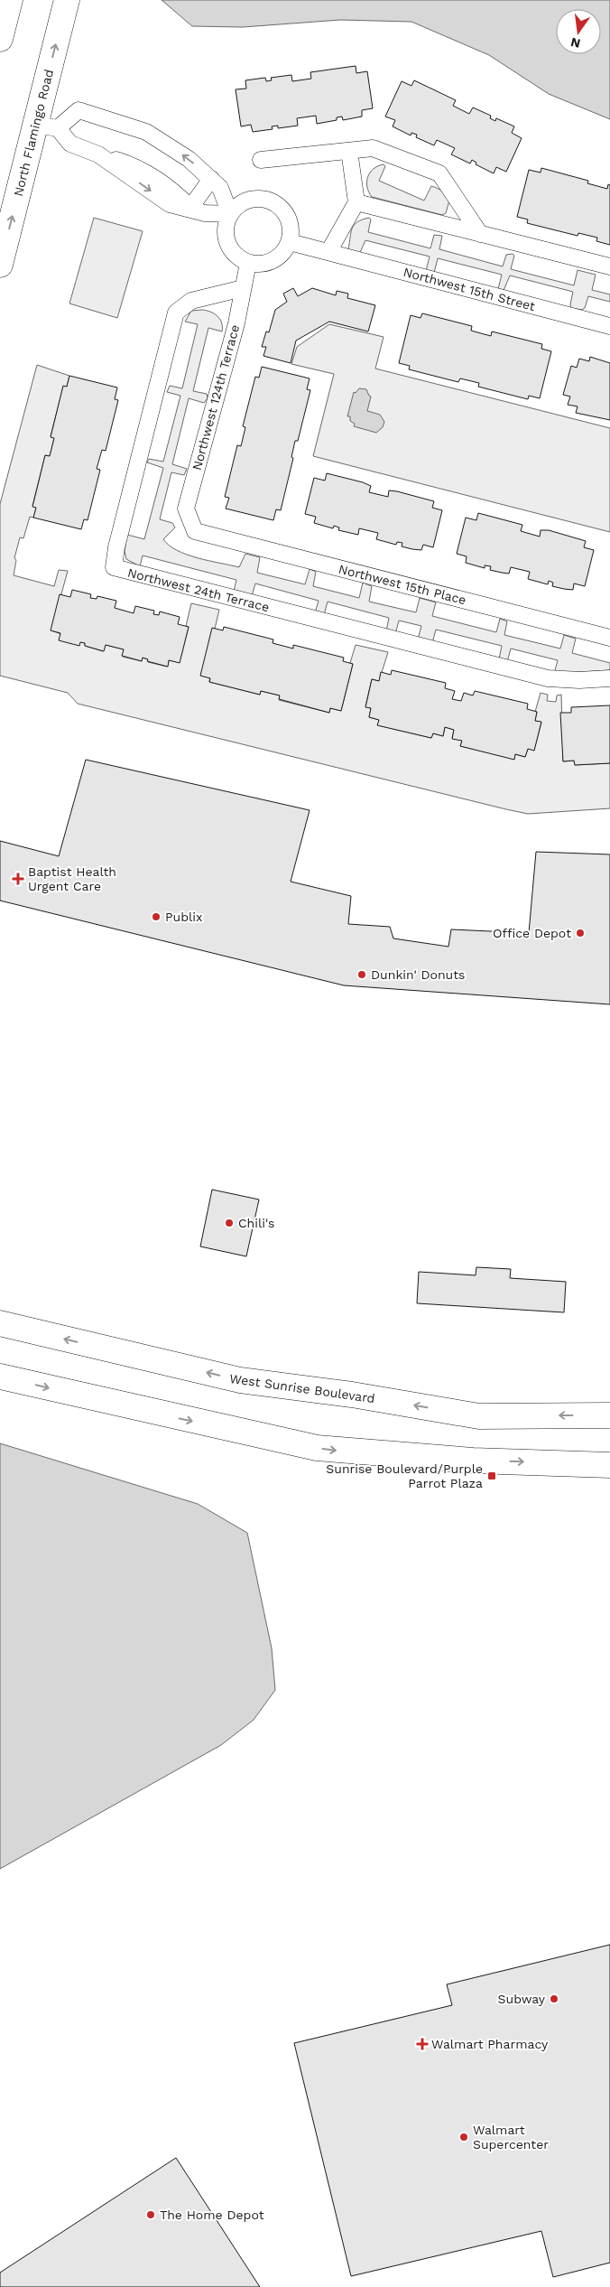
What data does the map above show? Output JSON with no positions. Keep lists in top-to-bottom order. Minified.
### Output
{"streets":{"highway":["North Flamingo Road","West Sunrise Boulevard"],"street":["Northwest 15th Street","Northwest 124th Terrace","Northwest 15th Place","Northwest 24th Terrace"]},"crossings":[["Northwest 15th Street","Northwest 124th Terrace"],["Northwest 124th Terrace","Northwest 15th Place"],["Northwest 124th Terrace","Northwest 24th Terrace"]],"one_way":["North Flamingo Road"],"places":{"health":["Baptist Health Urgent Care","Walmart Pharmacy"],"other":["Publix","Office Depot","Dunkin' Donuts","Chili's","Subway","Walmart Supercenter","The Home Depot"],"transit":["Sunrise Boulevard/Purple Parrot Plaza"]},"north":"bottom"}
